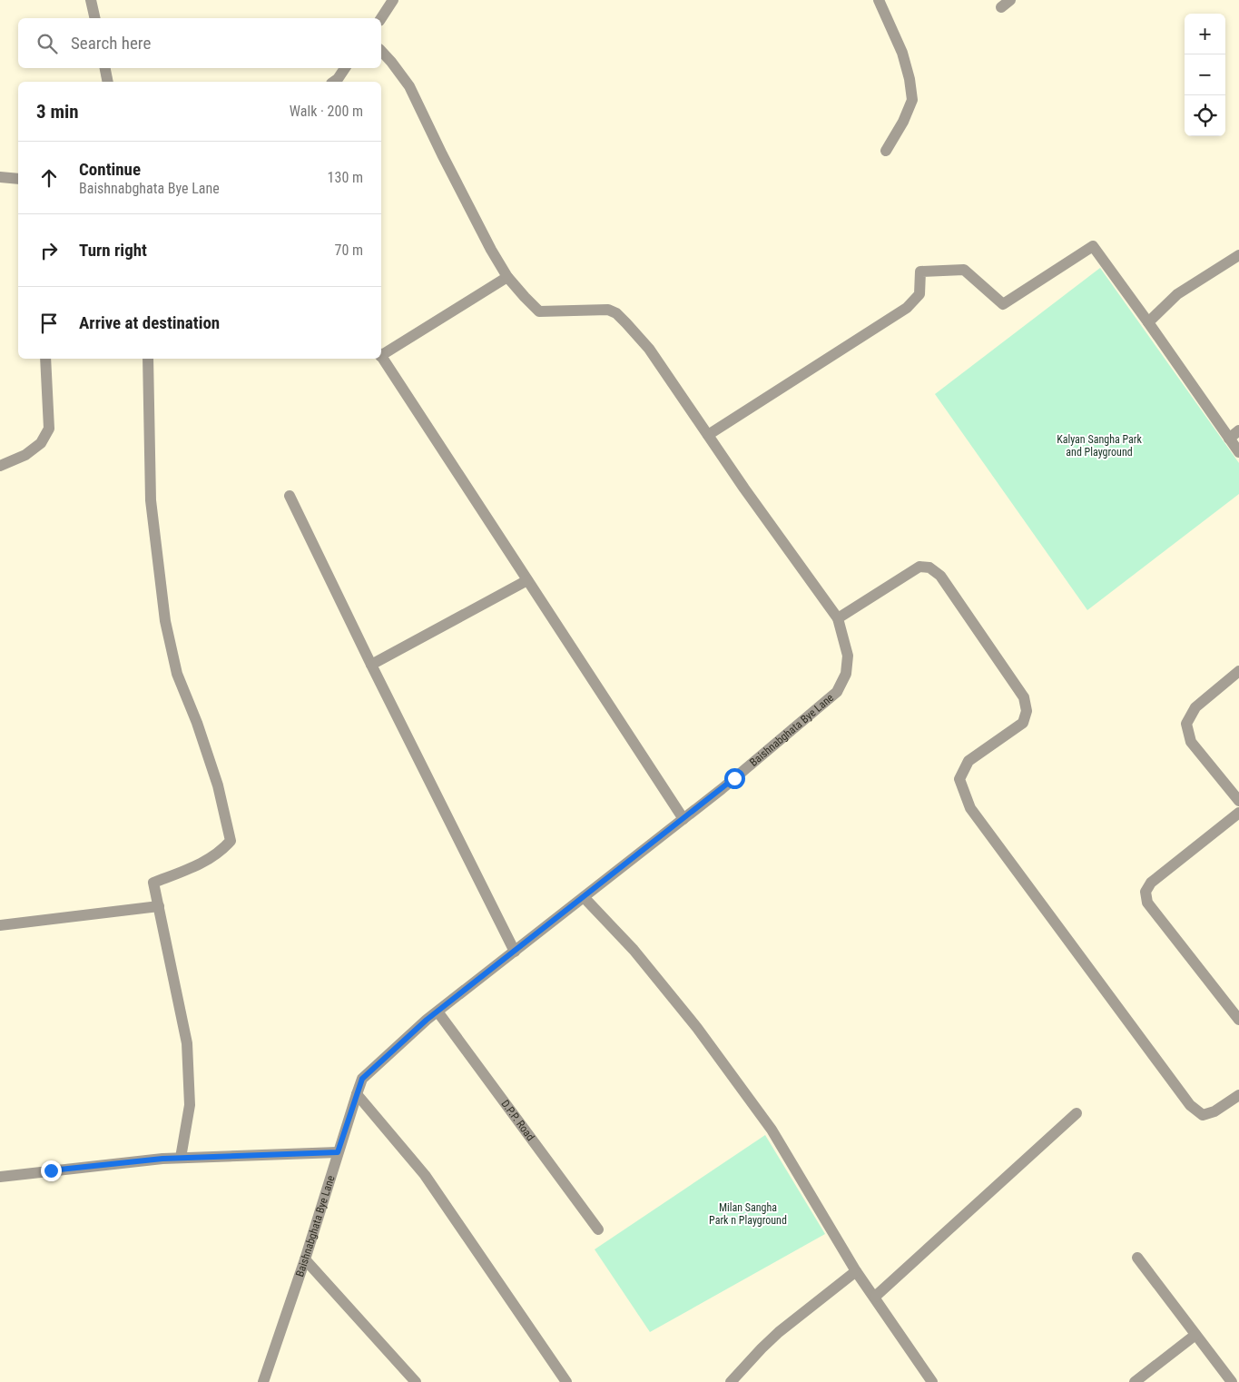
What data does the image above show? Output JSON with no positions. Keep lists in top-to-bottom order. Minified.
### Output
{"streets":{"street":["Baishnabghata Bye Lane","D.P.P. Road"]},"crossings":[["Baishnabghata Bye Lane","D.P.P. Road"]],"parks":["Kalyan Sangha Park and Playground","Milan Sangha Park n Playground"],"page":{"map_buttons":["+","−"],"search":"Search here","heading":["3 min","Walk · 200 m"],"list":[["Continue","Baishnabghata Bye Lane","130 m"],["Turn right","70 m"],"Arrive at destination"]}}
